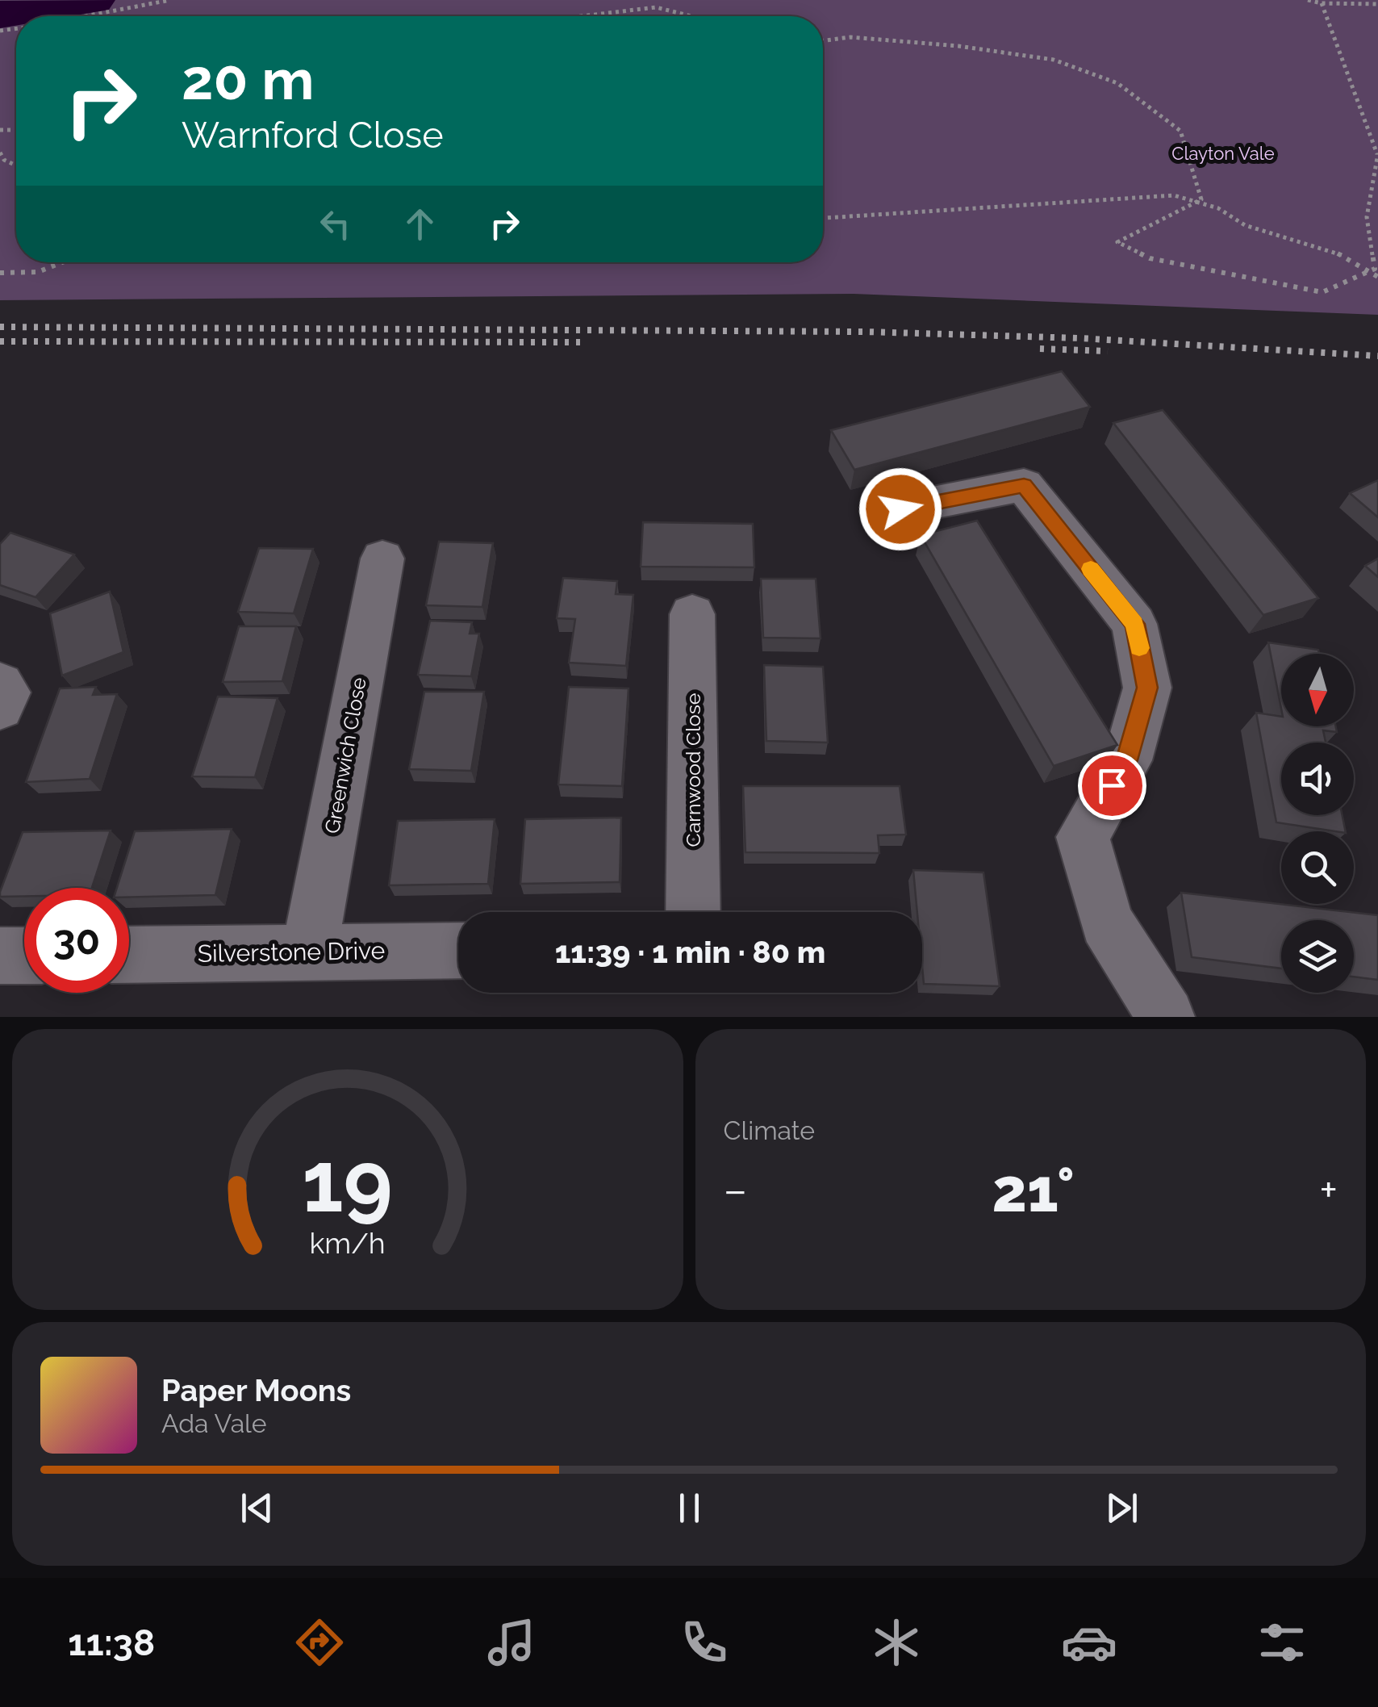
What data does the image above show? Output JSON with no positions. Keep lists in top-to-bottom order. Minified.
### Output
{"streets":{"street":["Greenwich Close","Carnwood Close","Silverstone Drive"]},"crossings":[["Greenwich Close","Silverstone Drive"]],"parks":["Clayton Vale"],"north":"bottom","page":{"turn":["20 m","Warnford Close"],"limit":"30","trip":"11:39 · 1 min · 80 m","tile":"Climate","heat":["−","21°","+"],"song":["Paper Moons","Ada Vale"],"tabs":"11:38","gauge":["19","km/h"]}}
